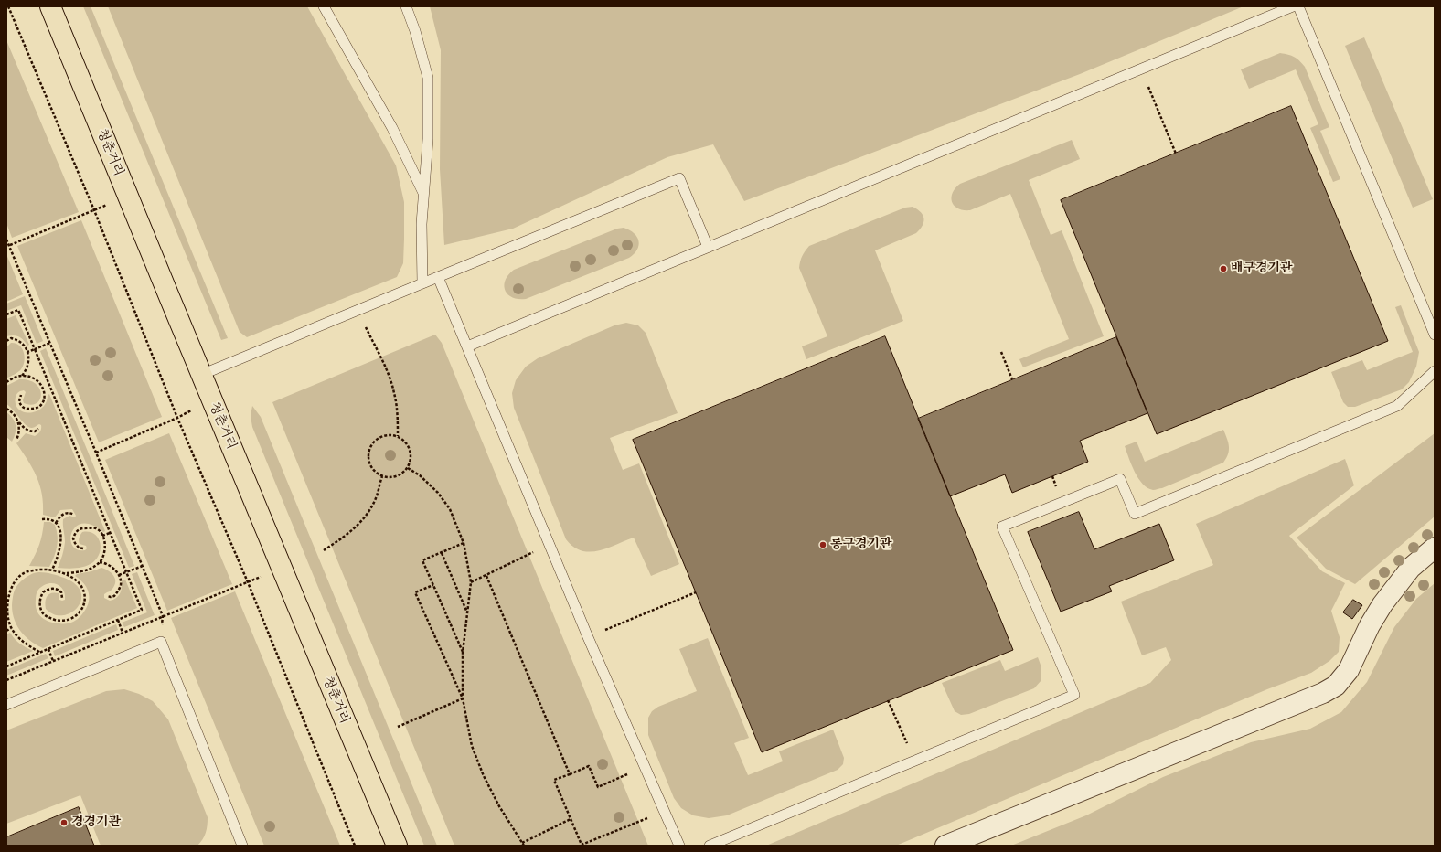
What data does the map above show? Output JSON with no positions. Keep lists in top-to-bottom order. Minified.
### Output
{"streets":{"main road":["청춘거리"]},"places":["배구경기관","롱구경기관","경경기관"]}
